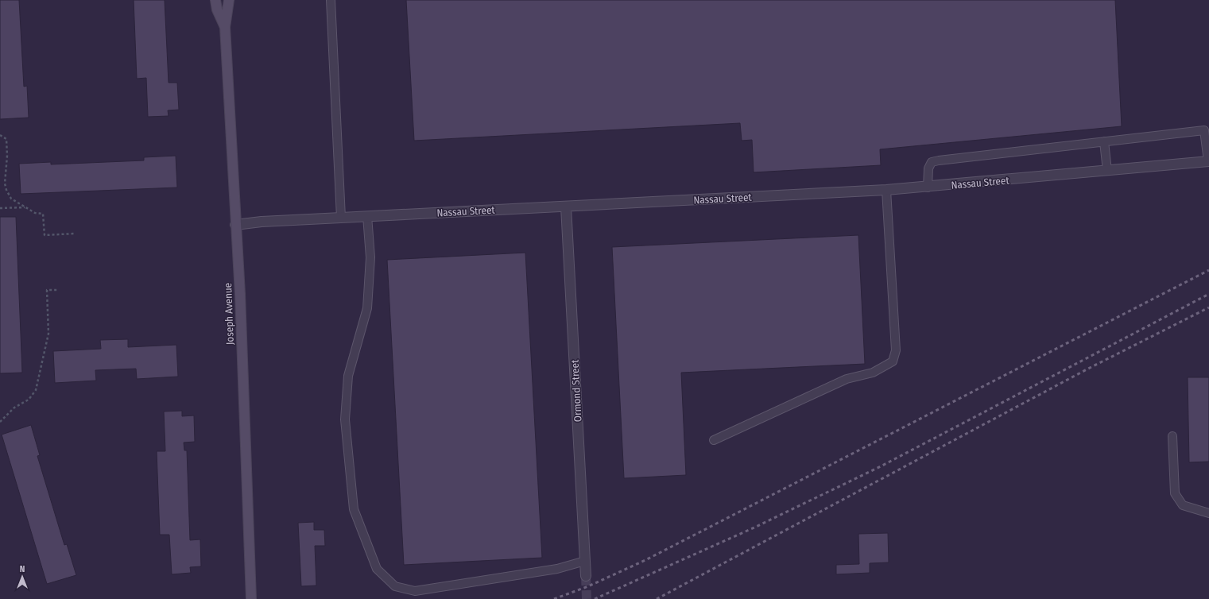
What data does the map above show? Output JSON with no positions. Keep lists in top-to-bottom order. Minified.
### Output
{"streets":{"main road":["Joseph Avenue"],"street":["Nassau Street","Ormond Street"]},"crossings":[["Nassau Street","Joseph Avenue"],["Nassau Street","Ormond Street"]],"north":"top"}
